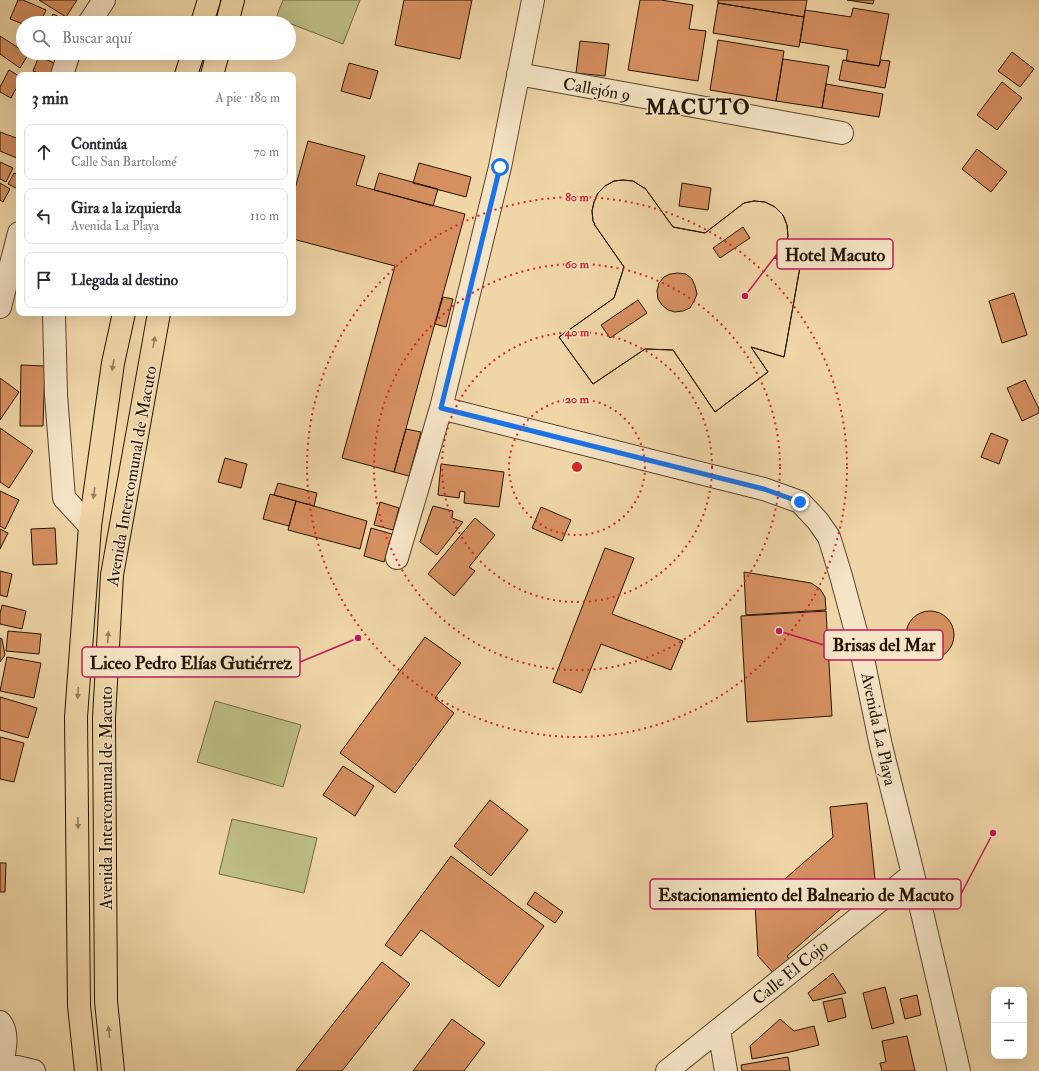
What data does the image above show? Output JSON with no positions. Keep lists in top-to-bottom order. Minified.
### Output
{"streets":{"main road":["Avenida Intercomunal de Macuto"],"street":["Callejón 9","Avenida La Playa","Calle El Cojo"]},"crossings":[["Avenida La Playa","Calle El Cojo"]],"districts":["MACUTO"],"places":["Hotel Macuto","Brisas del Mar","Liceo Pedro Elías Gutiérrez","Estacionamiento del Balneario de Macuto"],"page":{"search":"Buscar aquí","heading":["3 min","A pie · 180 m"],"list":[["Continúa","Calle San Bartolomé","70 m"],["Gira a la izquierda","Avenida La Playa","110 m"],"Llegada al destino"],"map_buttons":["+","−"]},"rings":["80 m","60 m","40 m","20 m"]}
